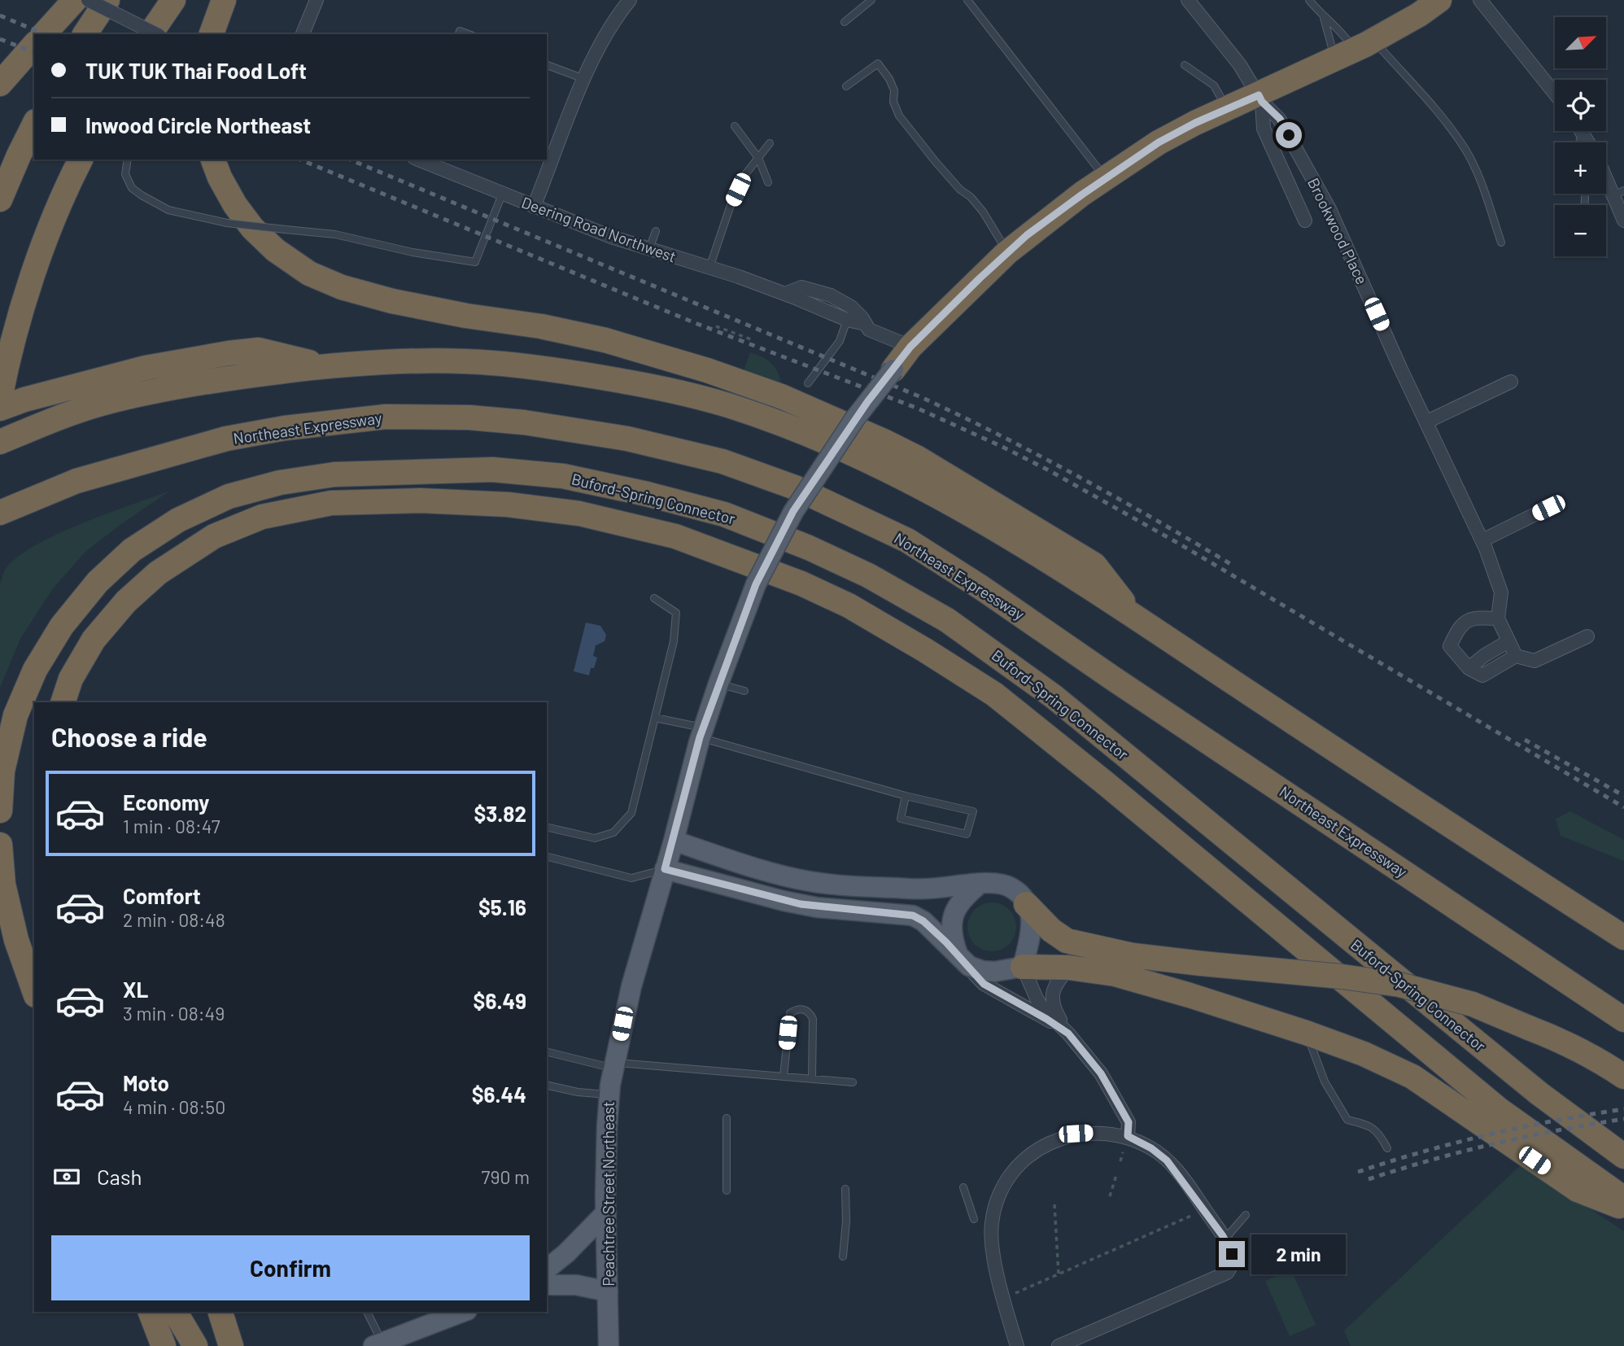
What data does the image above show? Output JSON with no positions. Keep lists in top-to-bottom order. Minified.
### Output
{"streets":{"highway":["Northeast Expressway","Buford-Spring Connector","Peachtree Street Northeast"],"street":["Deering Road Northwest","Brookwood Place"]},"crossings":[["Deering Road Northwest","Peachtree Street Northeast"],["Brookwood Place","Peachtree Street Northeast"]],"north":"top right","page":{"map_buttons":["+","−"],"banner":["TUK TUK Thai Food Loft","Inwood Circle Northeast"],"heading":"Choose a ride","list":[{"name":"Economy","note":"1 min · 08:47","value":"$3.82"},{"name":"Comfort","note":"2 min · 08:48","value":"$5.16"},{"name":"XL","note":"3 min · 08:49","value":"$6.49"},{"name":"Moto","note":"4 min · 08:50","value":"$6.44"}],"pay":["Cash","790 m"],"buttons":"Confirm","bubble":"2 min"}}
